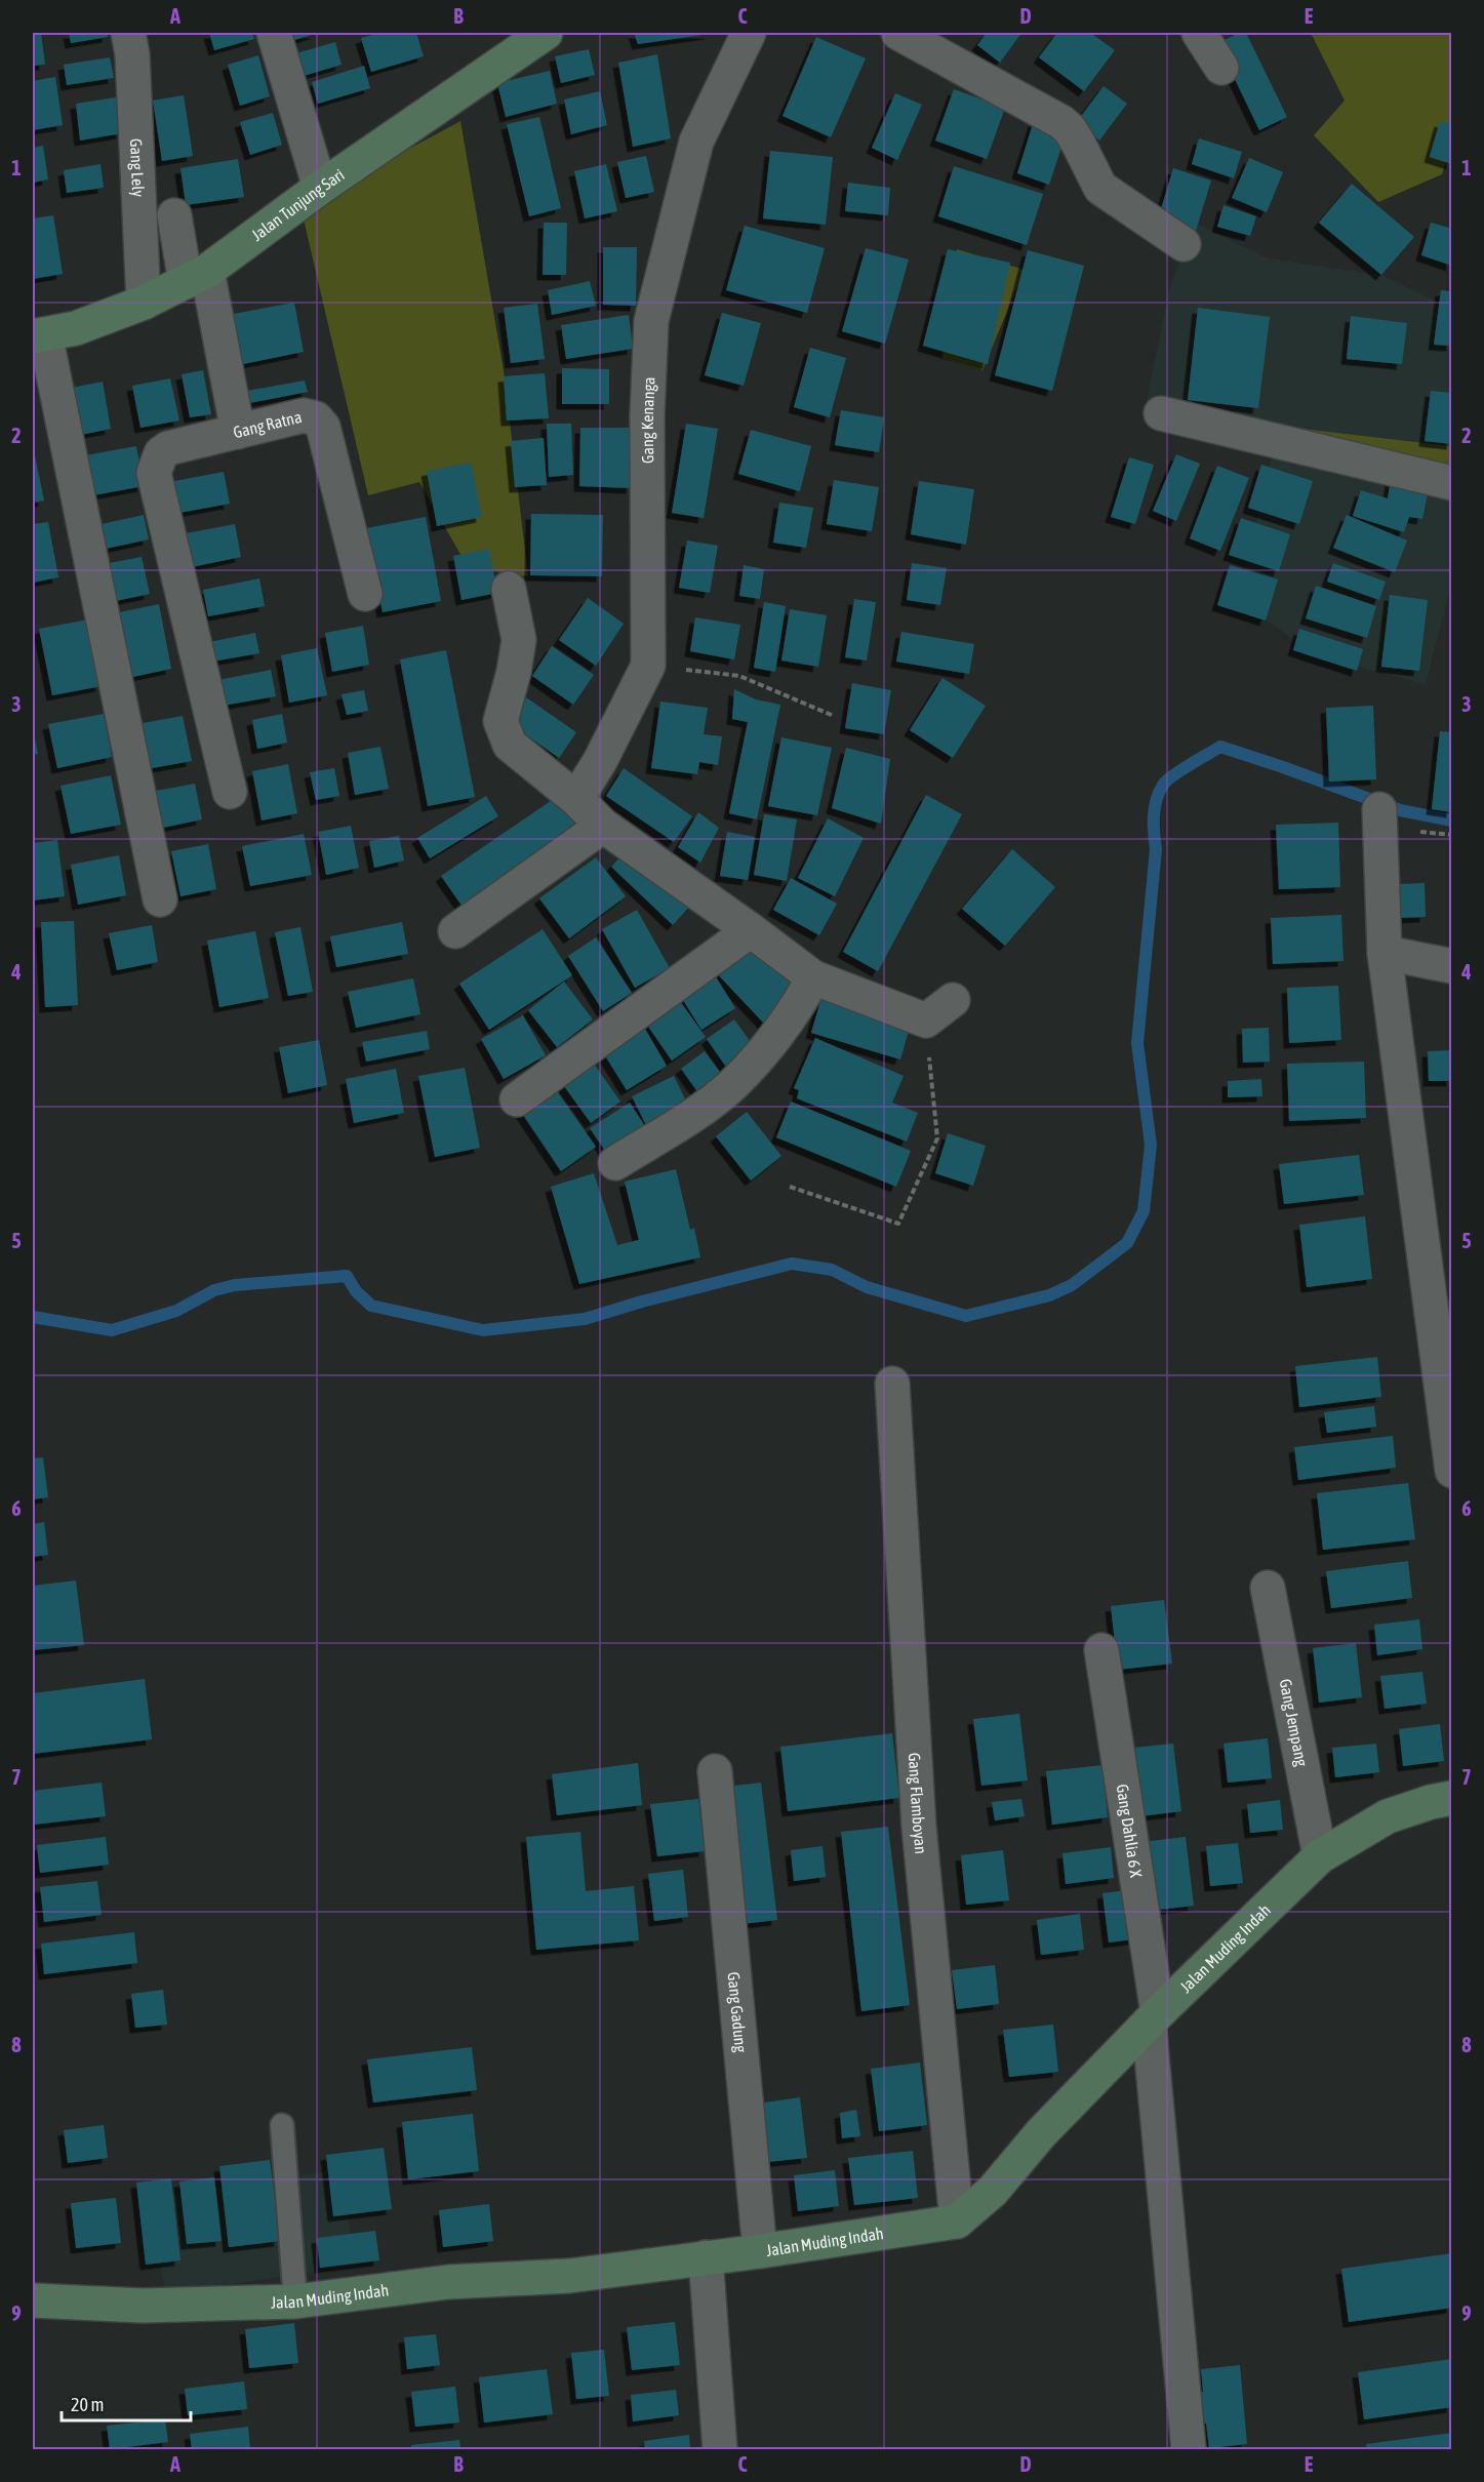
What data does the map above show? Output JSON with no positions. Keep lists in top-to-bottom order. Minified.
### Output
{"streets":{"street":["Gang Lely","Jalan Tunjung Sari","Gang Ratna","Gang Kenanga","Gang Jempang","Gang Flamboyan","Gang Dahlia 6 X","Jalan Muding Indah","Gang Gadung"]},"crossings":[["Gang Lely","Jalan Tunjung Sari"],["Jalan Tunjung Sari","Gang Ratna"],["Gang Jempang","Jalan Muding Indah"],["Gang Flamboyan","Jalan Muding Indah"],["Gang Dahlia 6 X","Jalan Muding Indah"],["Jalan Muding Indah","Gang Gadung"]],"scale_bar":"20 m","grid":{"columns":["A","B","C","D","E"],"rows":["1","2","3","4","5","6","7","8","9"]}}
